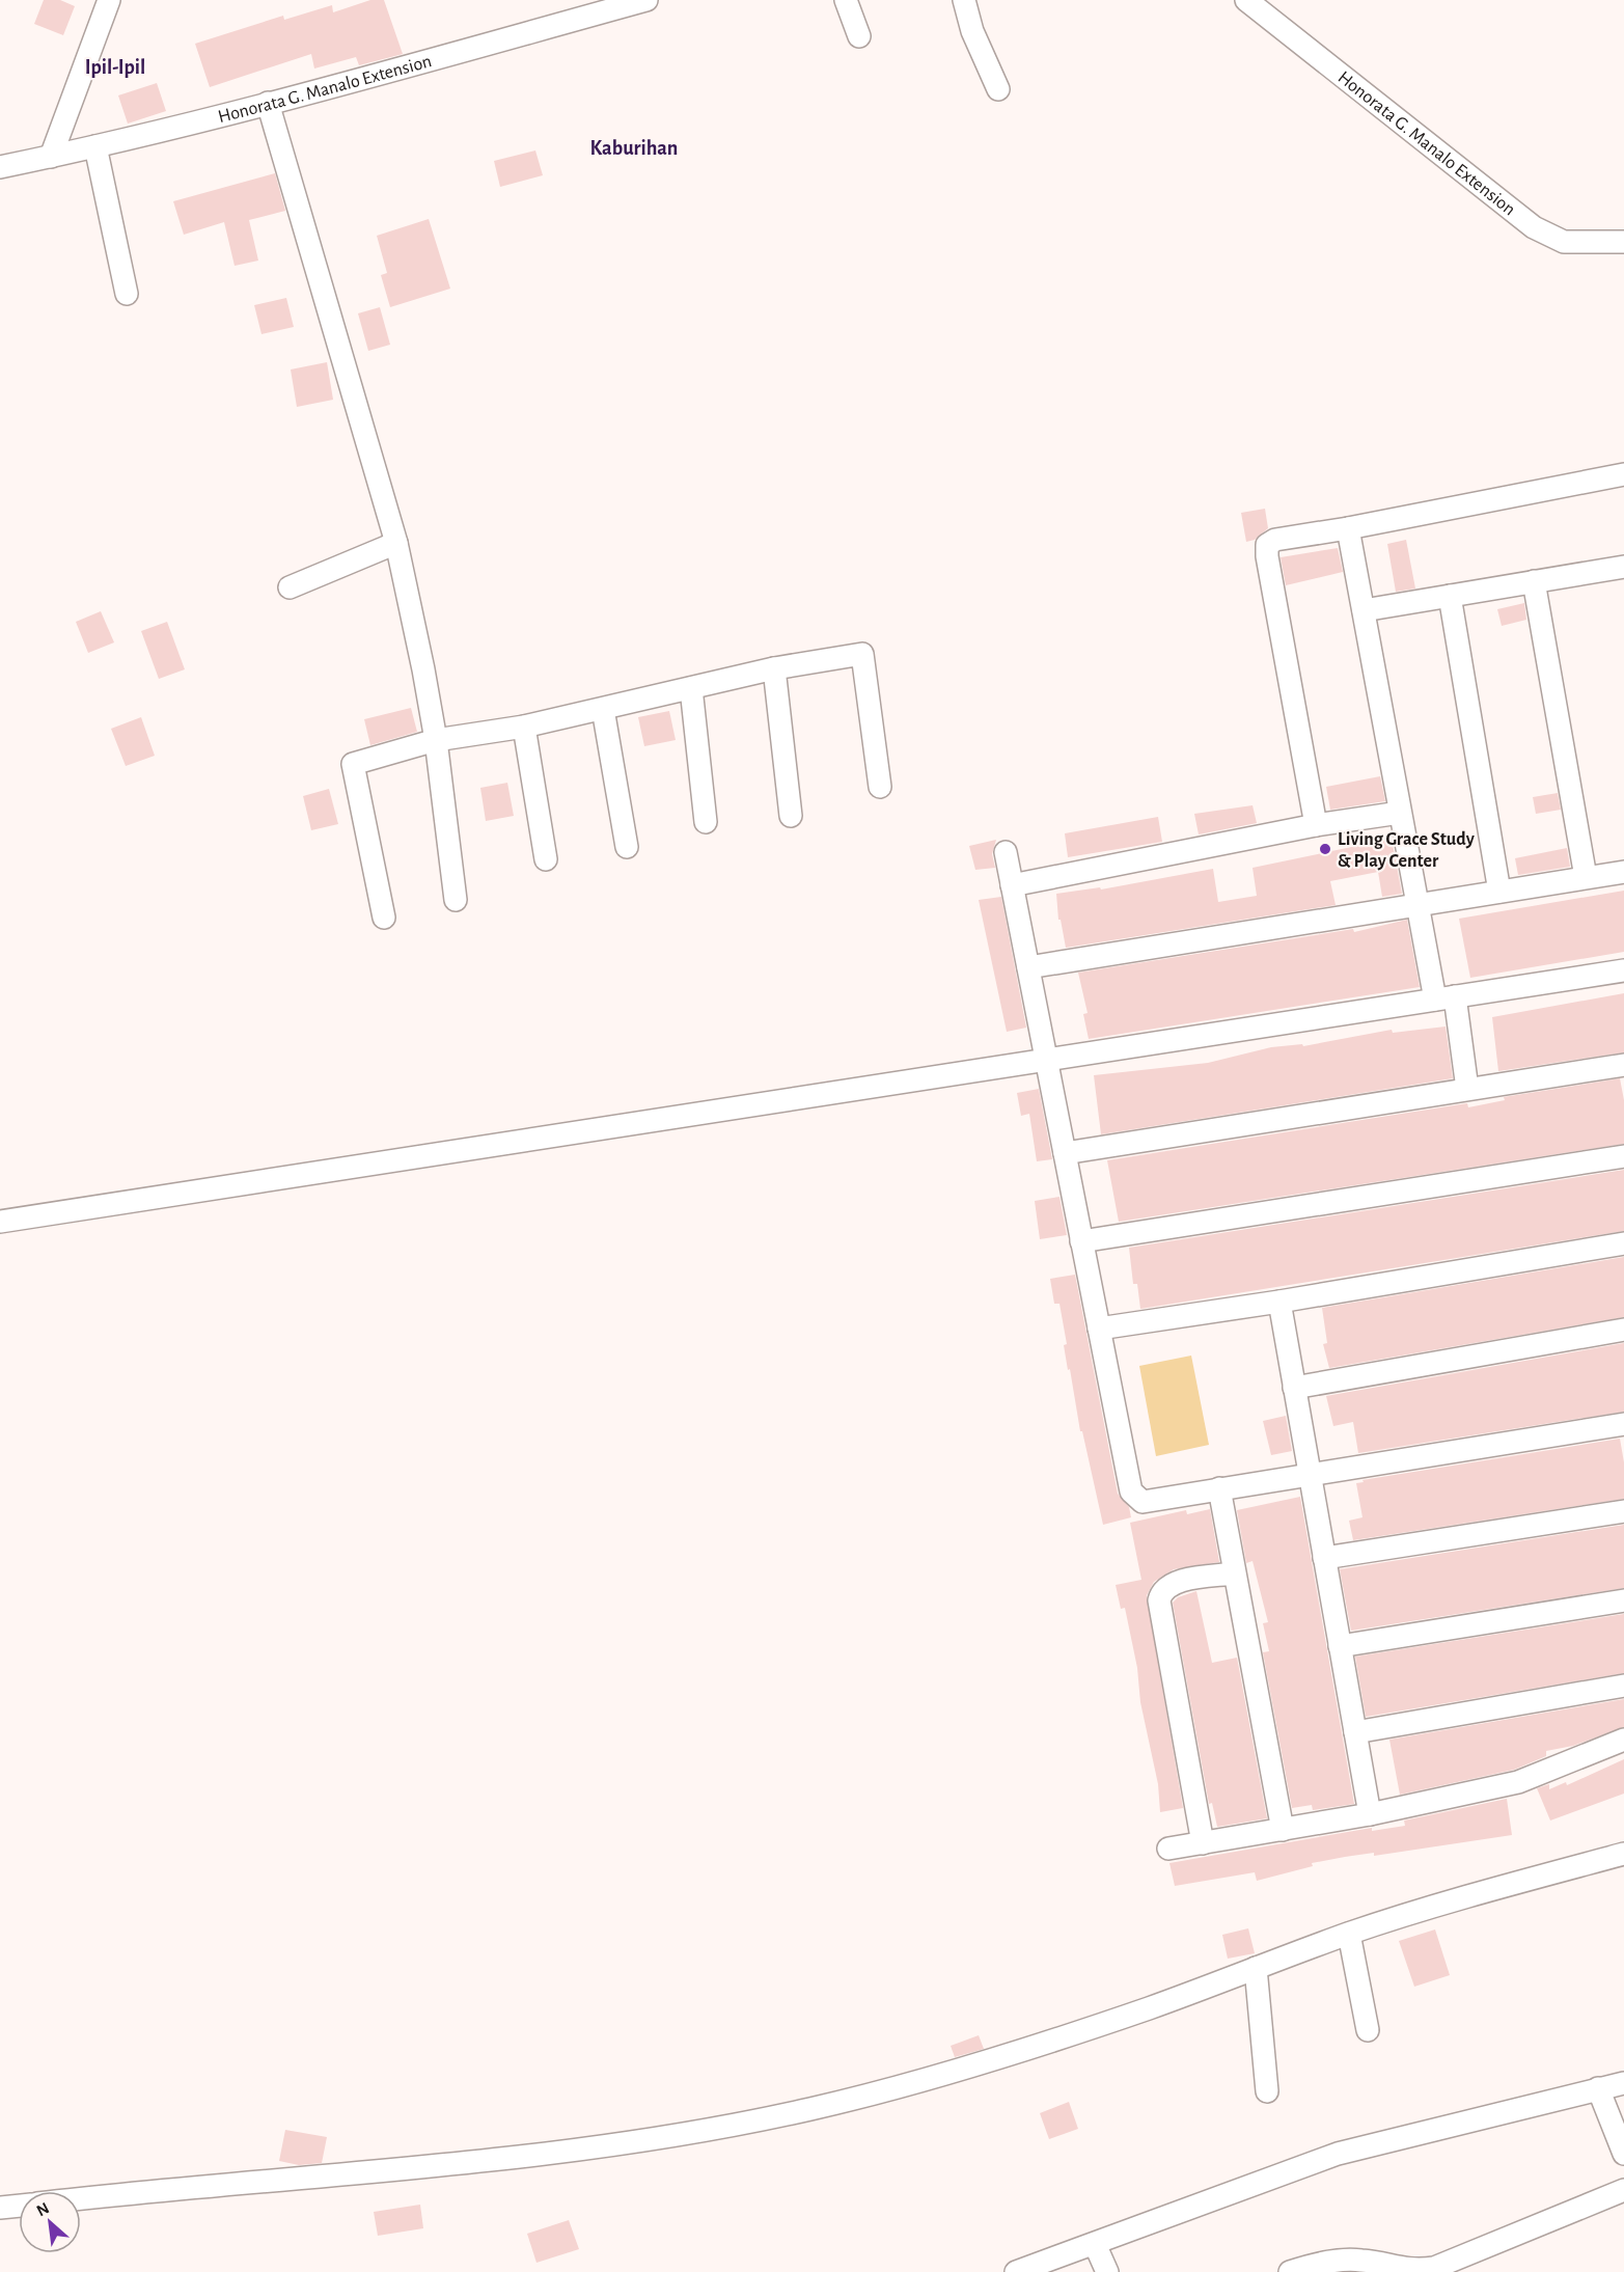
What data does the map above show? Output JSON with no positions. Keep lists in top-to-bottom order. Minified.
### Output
{"streets":{"street":["Honorata G. Manalo Extension"]},"districts":["Ipil-Ipil","Kaburihan"],"places":["Living Grace Study & Play Center"],"north":"top left"}
